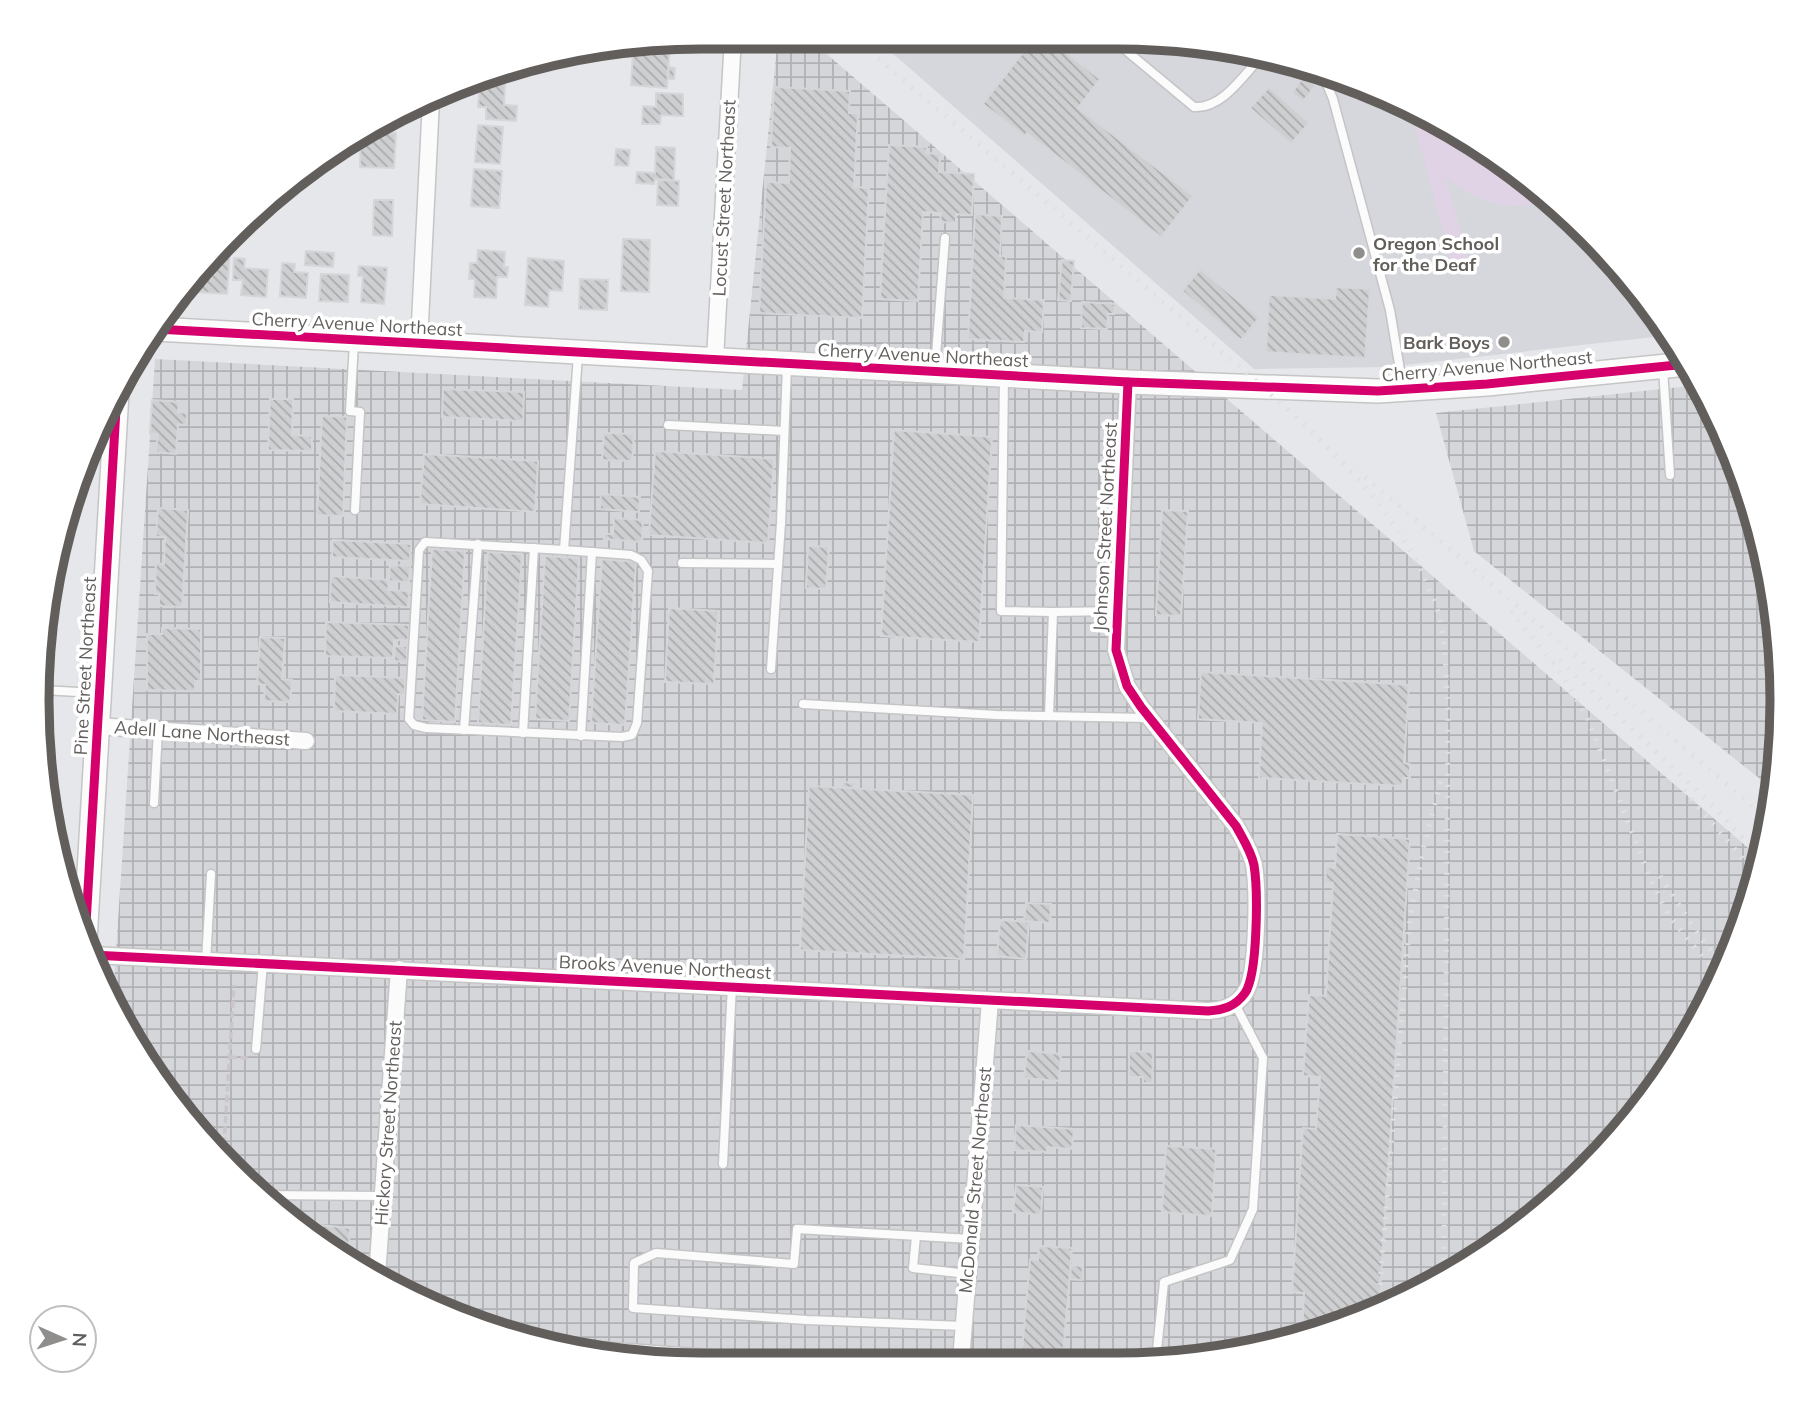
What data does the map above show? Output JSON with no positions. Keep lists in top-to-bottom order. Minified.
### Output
{"streets":{"main road":["Cherry Avenue Northeast","Pine Street Northeast"],"street":["Locust Street Northeast","Johnson Street Northeast","Adell Lane Northeast","Brooks Avenue Northeast","Hickory Street Northeast","McDonald Street Northeast"]},"crossings":[["Locust Street Northeast","Cherry Avenue Northeast"],["Cherry Avenue Northeast","Johnson Street Northeast"],["Johnson Street Northeast","Brooks Avenue Northeast"],["Pine Street Northeast","Adell Lane Northeast"],["Brooks Avenue Northeast","Hickory Street Northeast"],["Brooks Avenue Northeast","McDonald Street Northeast"]],"places":["Oregon School for the Deaf","Bark Boys"],"north":"right"}
